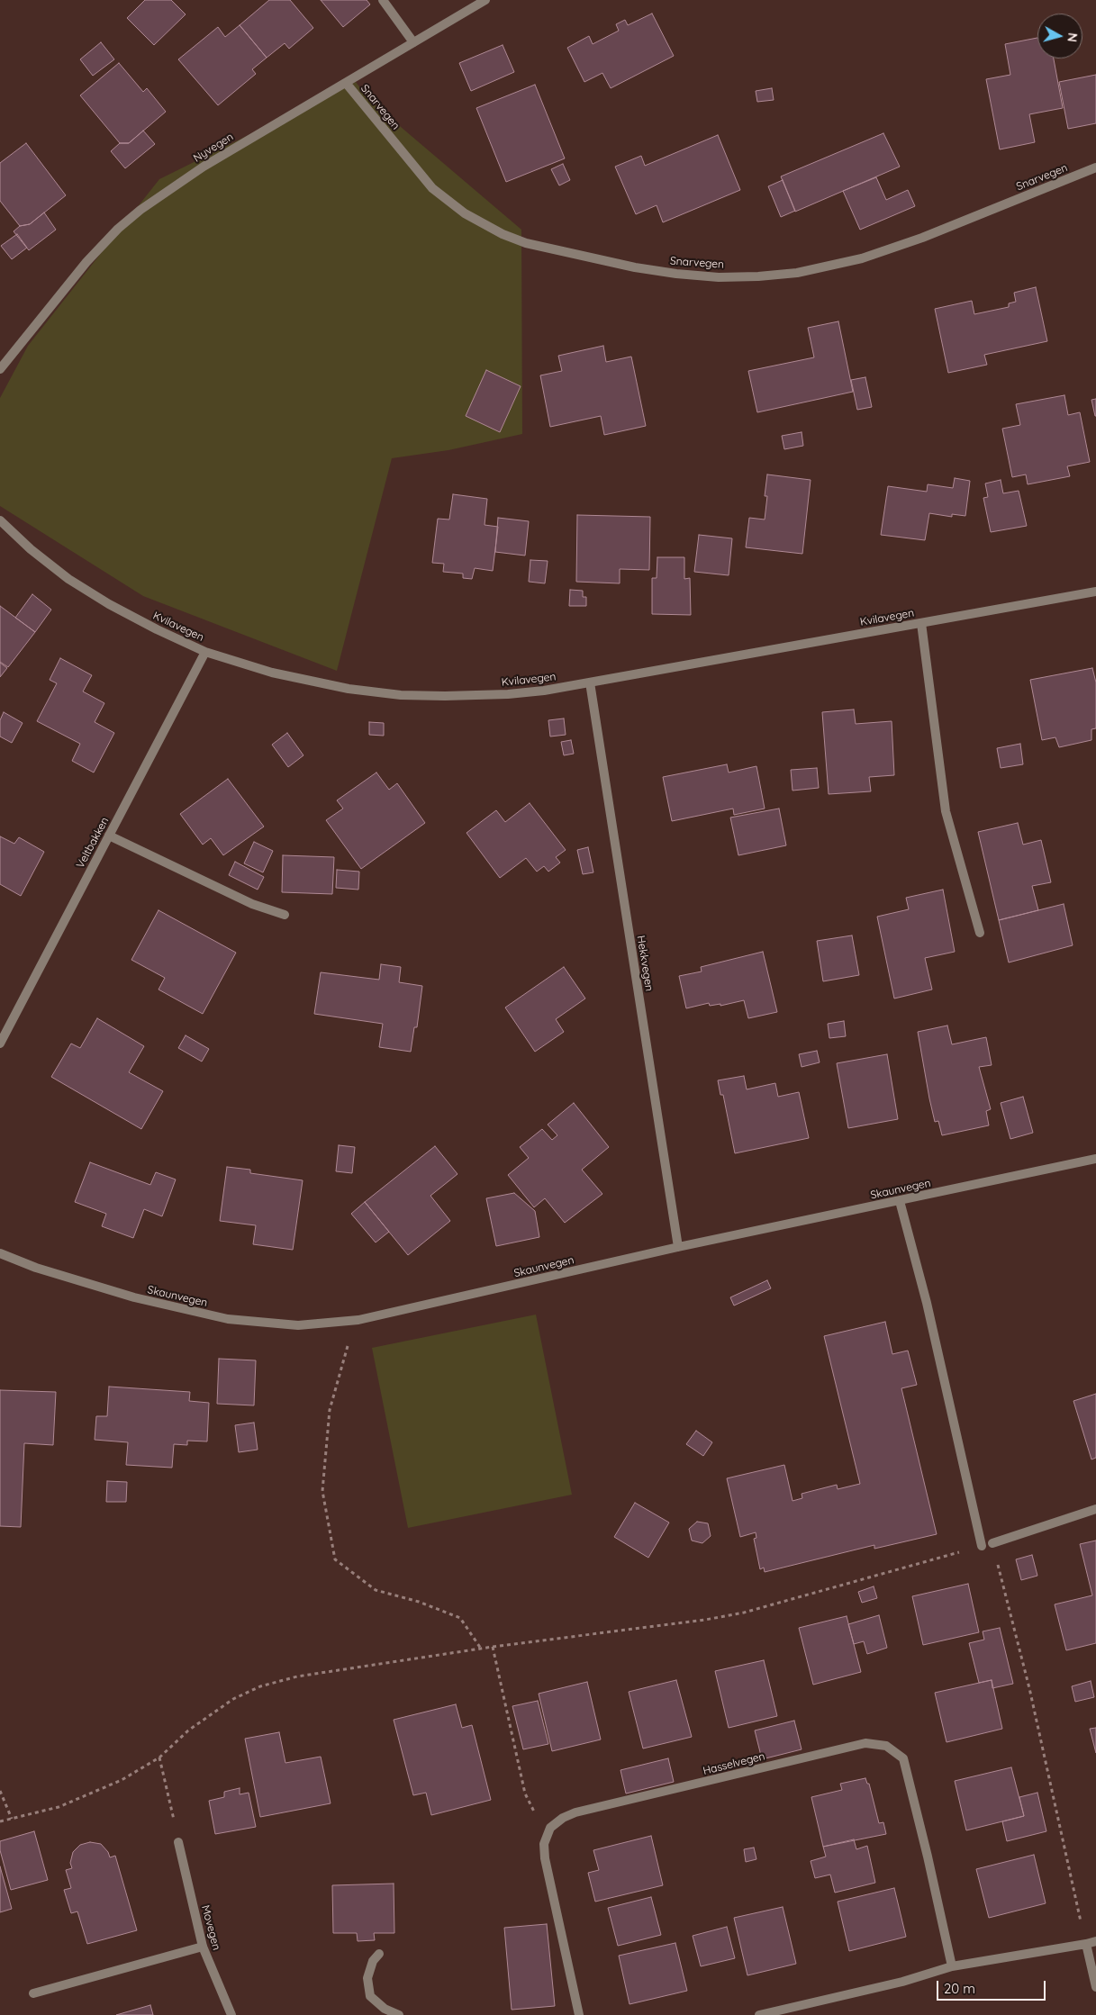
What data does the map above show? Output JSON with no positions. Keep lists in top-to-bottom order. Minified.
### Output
{"streets":{"street":["Snarvegen","Nyvegen","Kvilavegen","Veltbakken","Hekkvegen","Skaunvegen","Hasselvegen","Movegen"]},"crossings":[["Snarvegen","Nyvegen"],["Kvilavegen","Veltbakken"],["Kvilavegen","Hekkvegen"],["Hekkvegen","Skaunvegen"]],"scale_bar":"20 m","north":"right"}
